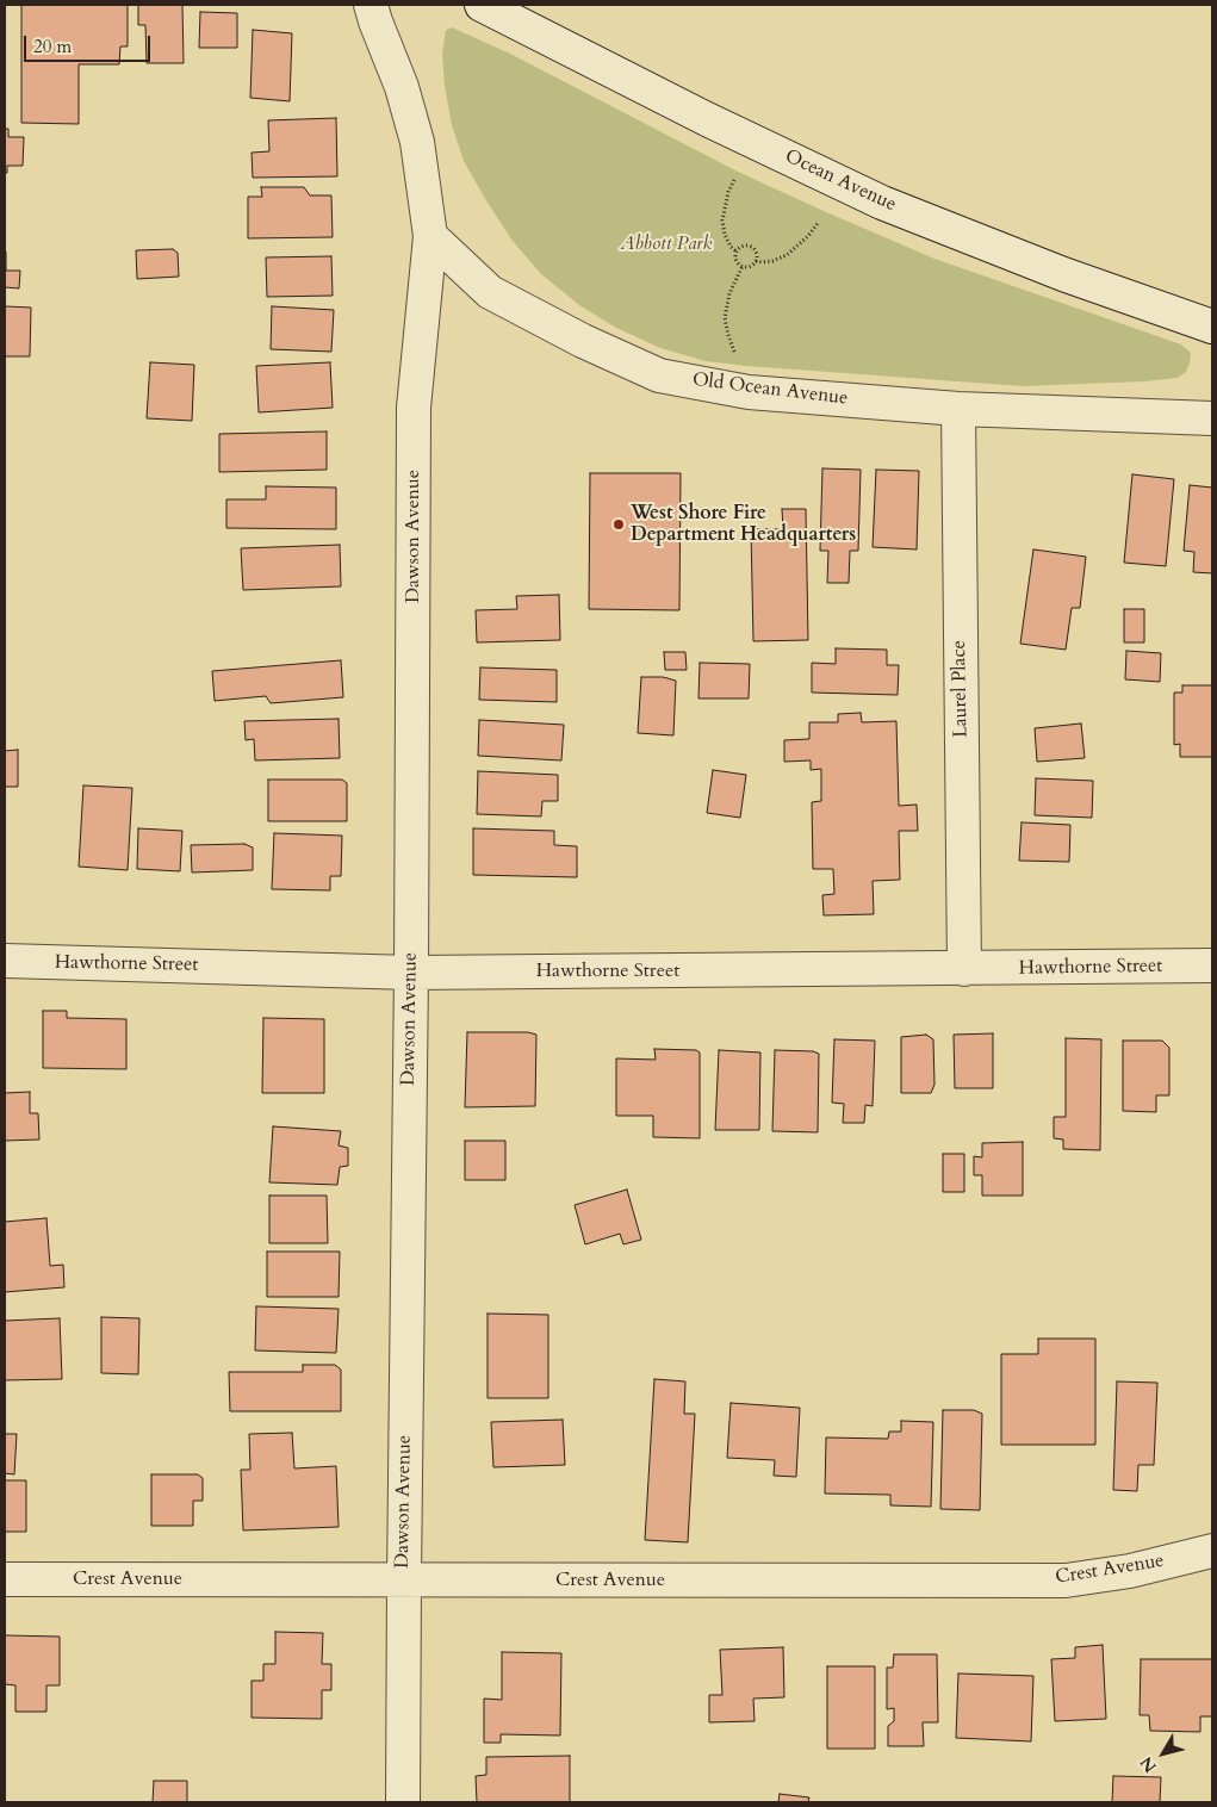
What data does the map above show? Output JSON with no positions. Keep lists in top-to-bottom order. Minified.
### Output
{"streets":{"street":["Ocean Avenue","Old Ocean Avenue","Dawson Avenue","Laurel Place","Hawthorne Street","Crest Avenue"]},"crossings":[["Old Ocean Avenue","Dawson Avenue"],["Old Ocean Avenue","Laurel Place"],["Dawson Avenue","Hawthorne Street"],["Dawson Avenue","Crest Avenue"],["Laurel Place","Hawthorne Street"]],"parks":["Abbott Park"],"places":["West Shore Fire Department Headquarters"],"scale_bar":"20 m","north":"bottom left"}
